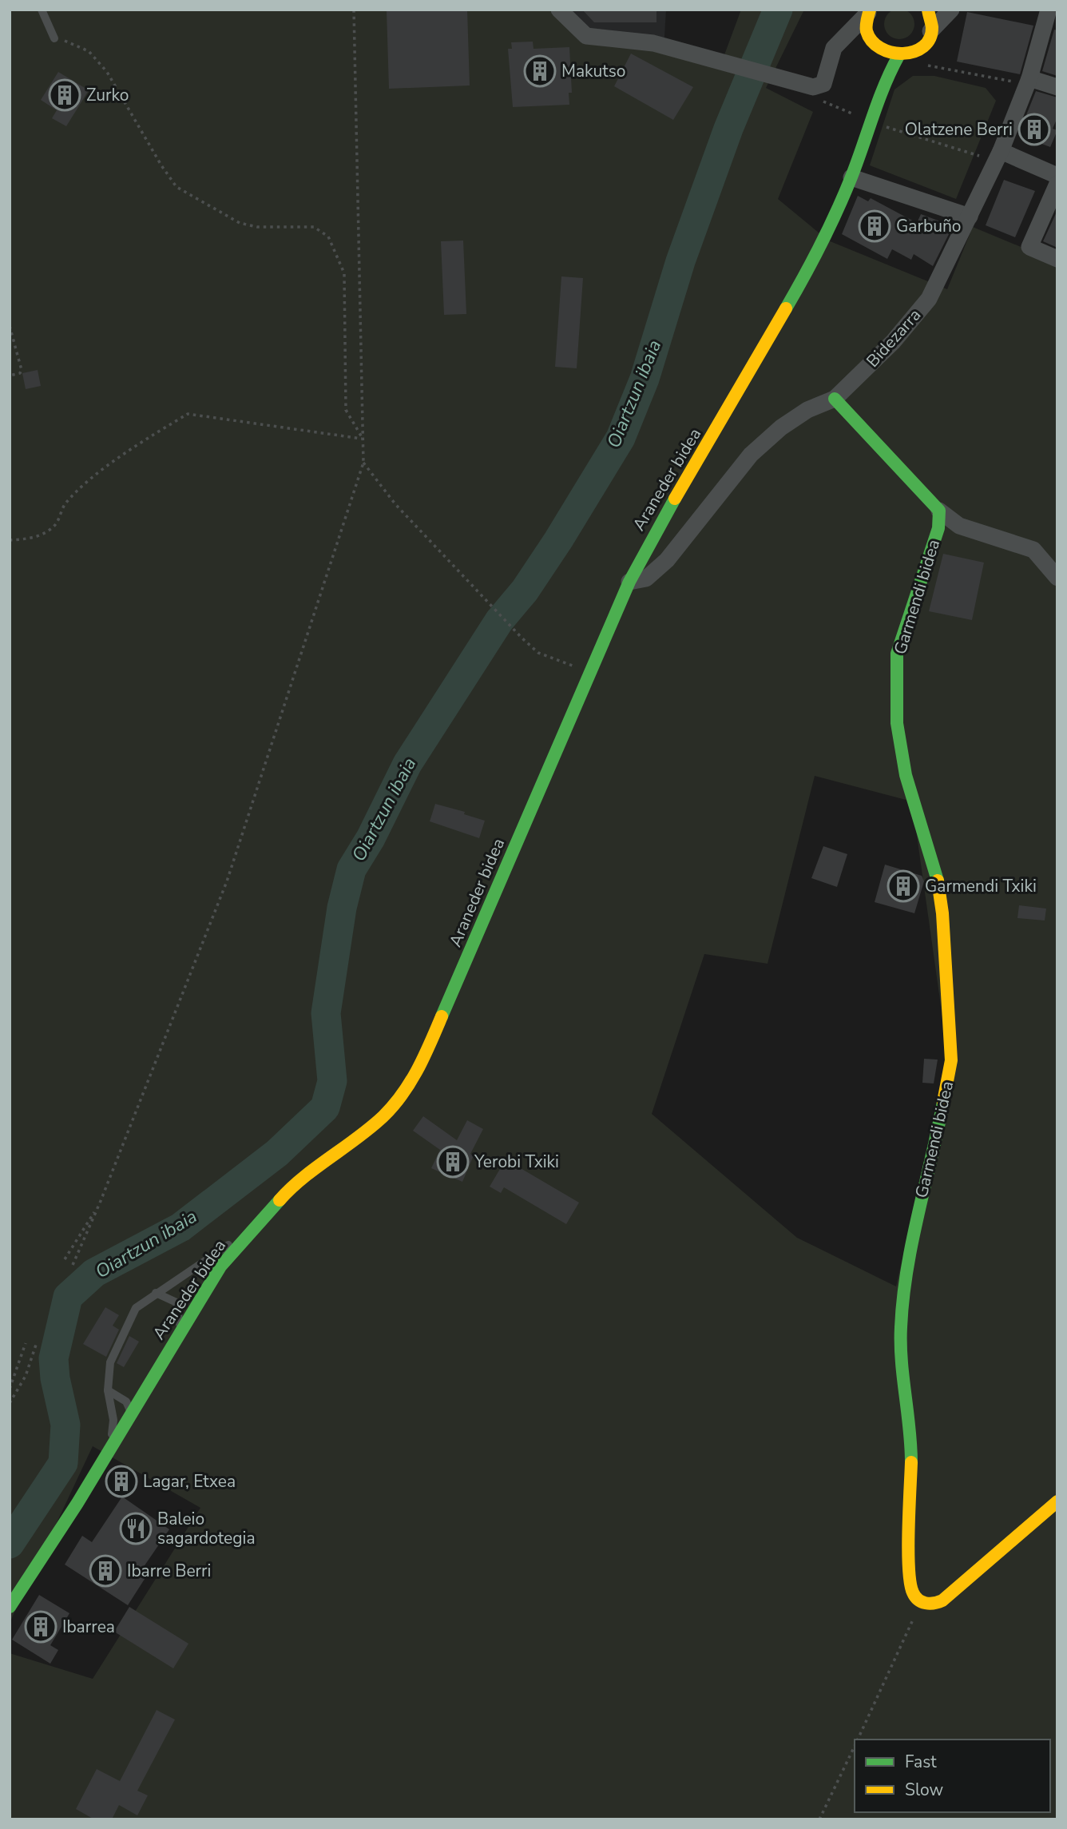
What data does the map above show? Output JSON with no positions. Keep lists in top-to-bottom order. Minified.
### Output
{"streets":{"street":["Bidezarra","Araneder bidea","Garmendi bidea"]},"crossings":[["Bidezarra","Araneder bidea"],["Bidezarra","Garmendi bidea"]],"water":["Oiartzun ibaia"],"places":{"building":["Makutso","Zurko","Olatzene Berri","Garbuño","Garmendi Txiki","Yerobi Txiki","Lagar, Etxea","Ibarre Berri","Ibarrea"],"restaurant":["Baleio sagardotegia"]},"legend":["Fast","Slow"]}
